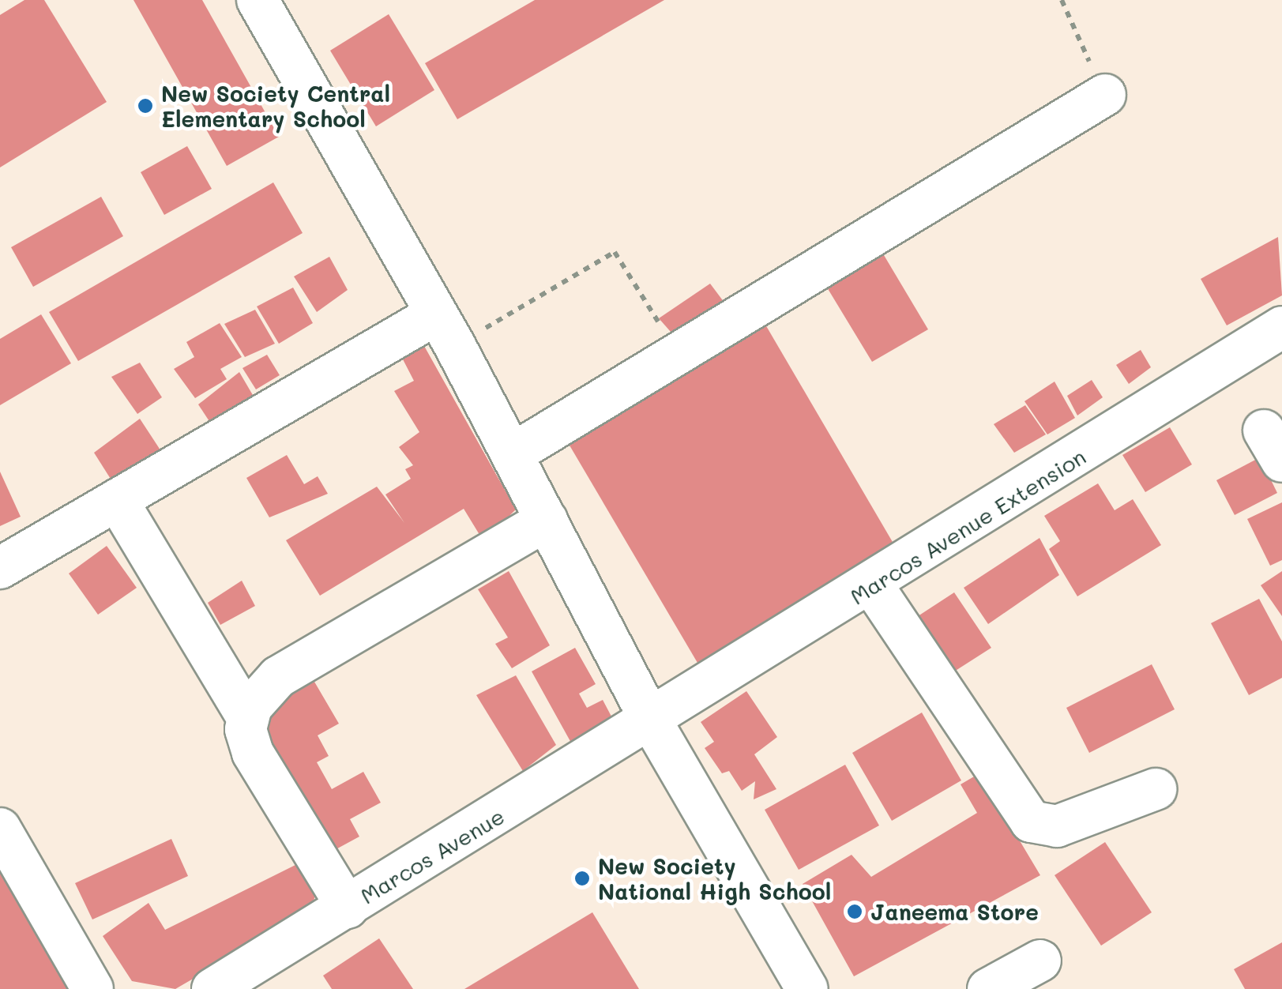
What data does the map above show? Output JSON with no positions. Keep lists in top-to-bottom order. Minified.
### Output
{"streets":{"street":["Marcos Avenue Extension","Marcos Avenue"]},"crossings":[["Marcos Avenue Extension","Marcos Avenue"]],"places":["New Society Central Elementary School","New Society National High School","Janeema Store"]}
